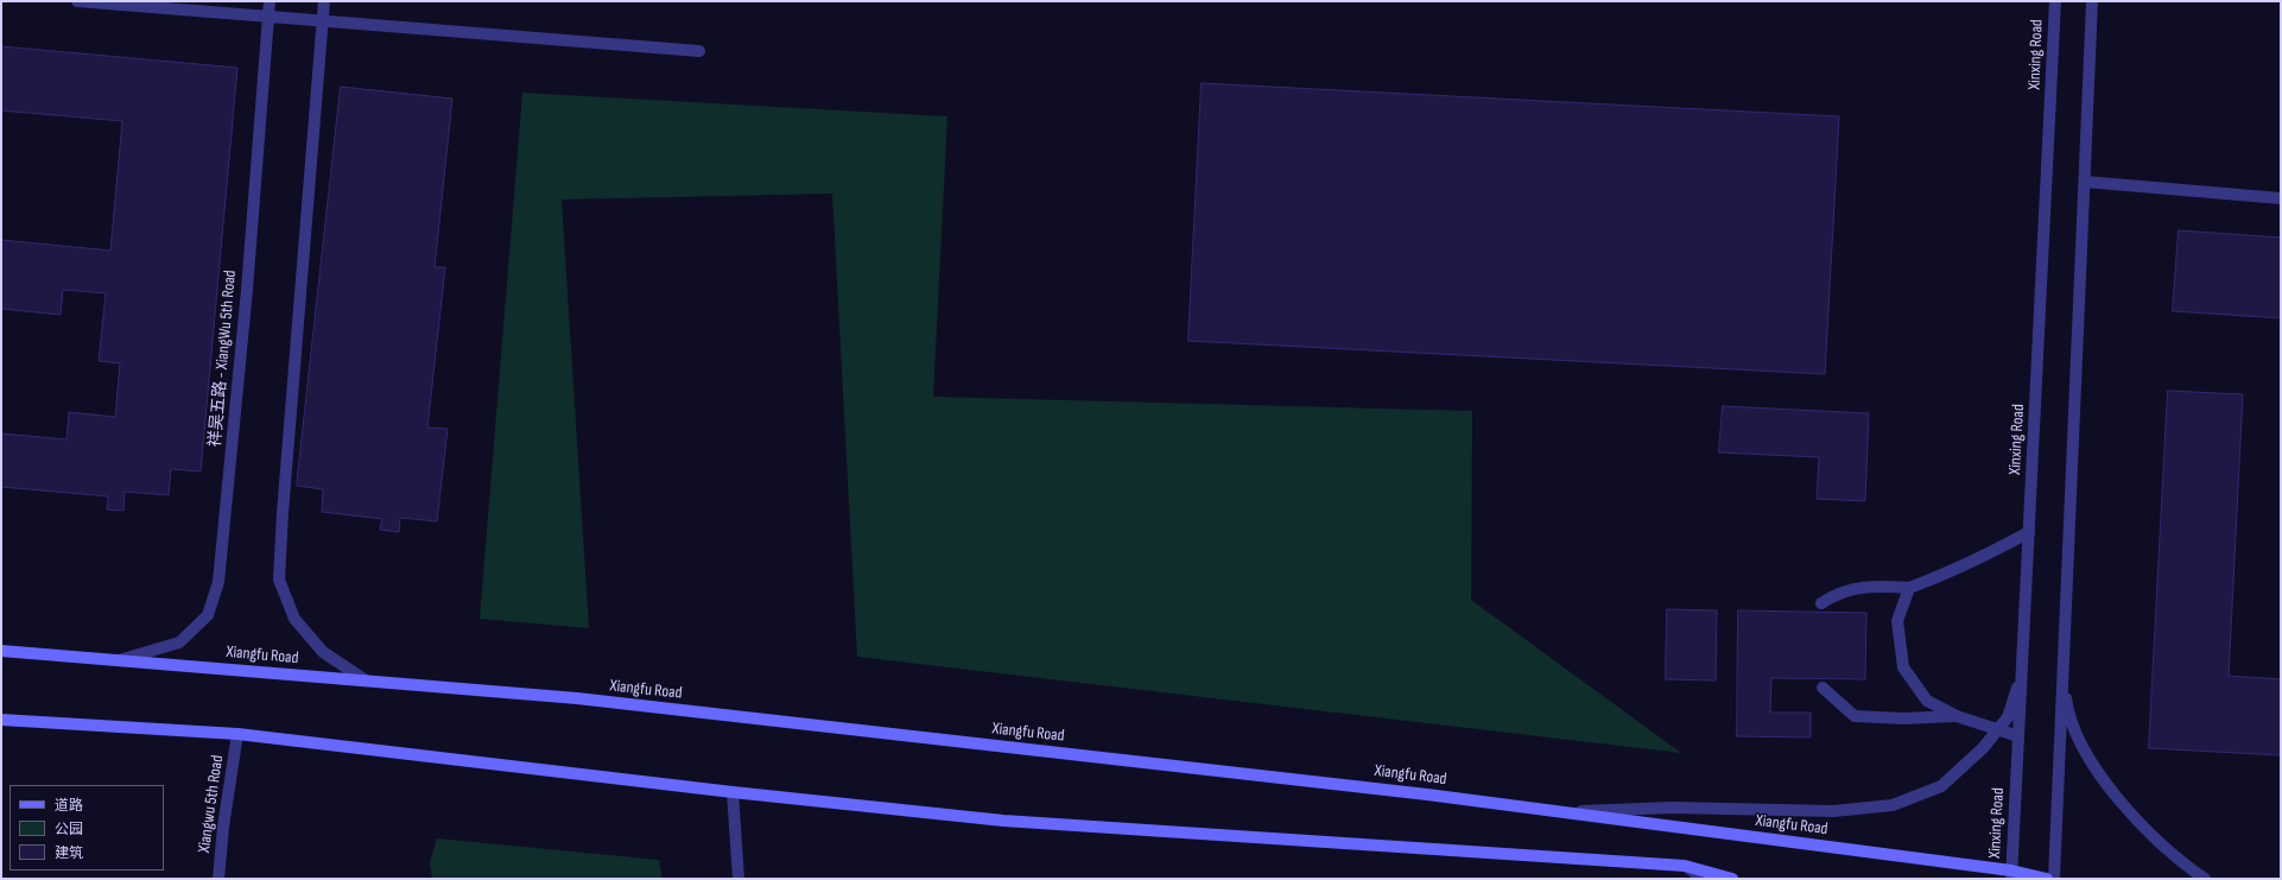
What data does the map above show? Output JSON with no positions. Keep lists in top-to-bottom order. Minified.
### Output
{"streets":{"main road":["Xiangfu Road"],"street":["Xinxing Road","祥吴五路 - XiangWu 5th Road","Xiangwu 5th Road"]},"crossings":[["Xinxing Road","Xiangfu Road"],["祥吴五路 - XiangWu 5th Road","Xiangfu Road"]],"legend":["道路","公园","建筑"]}
